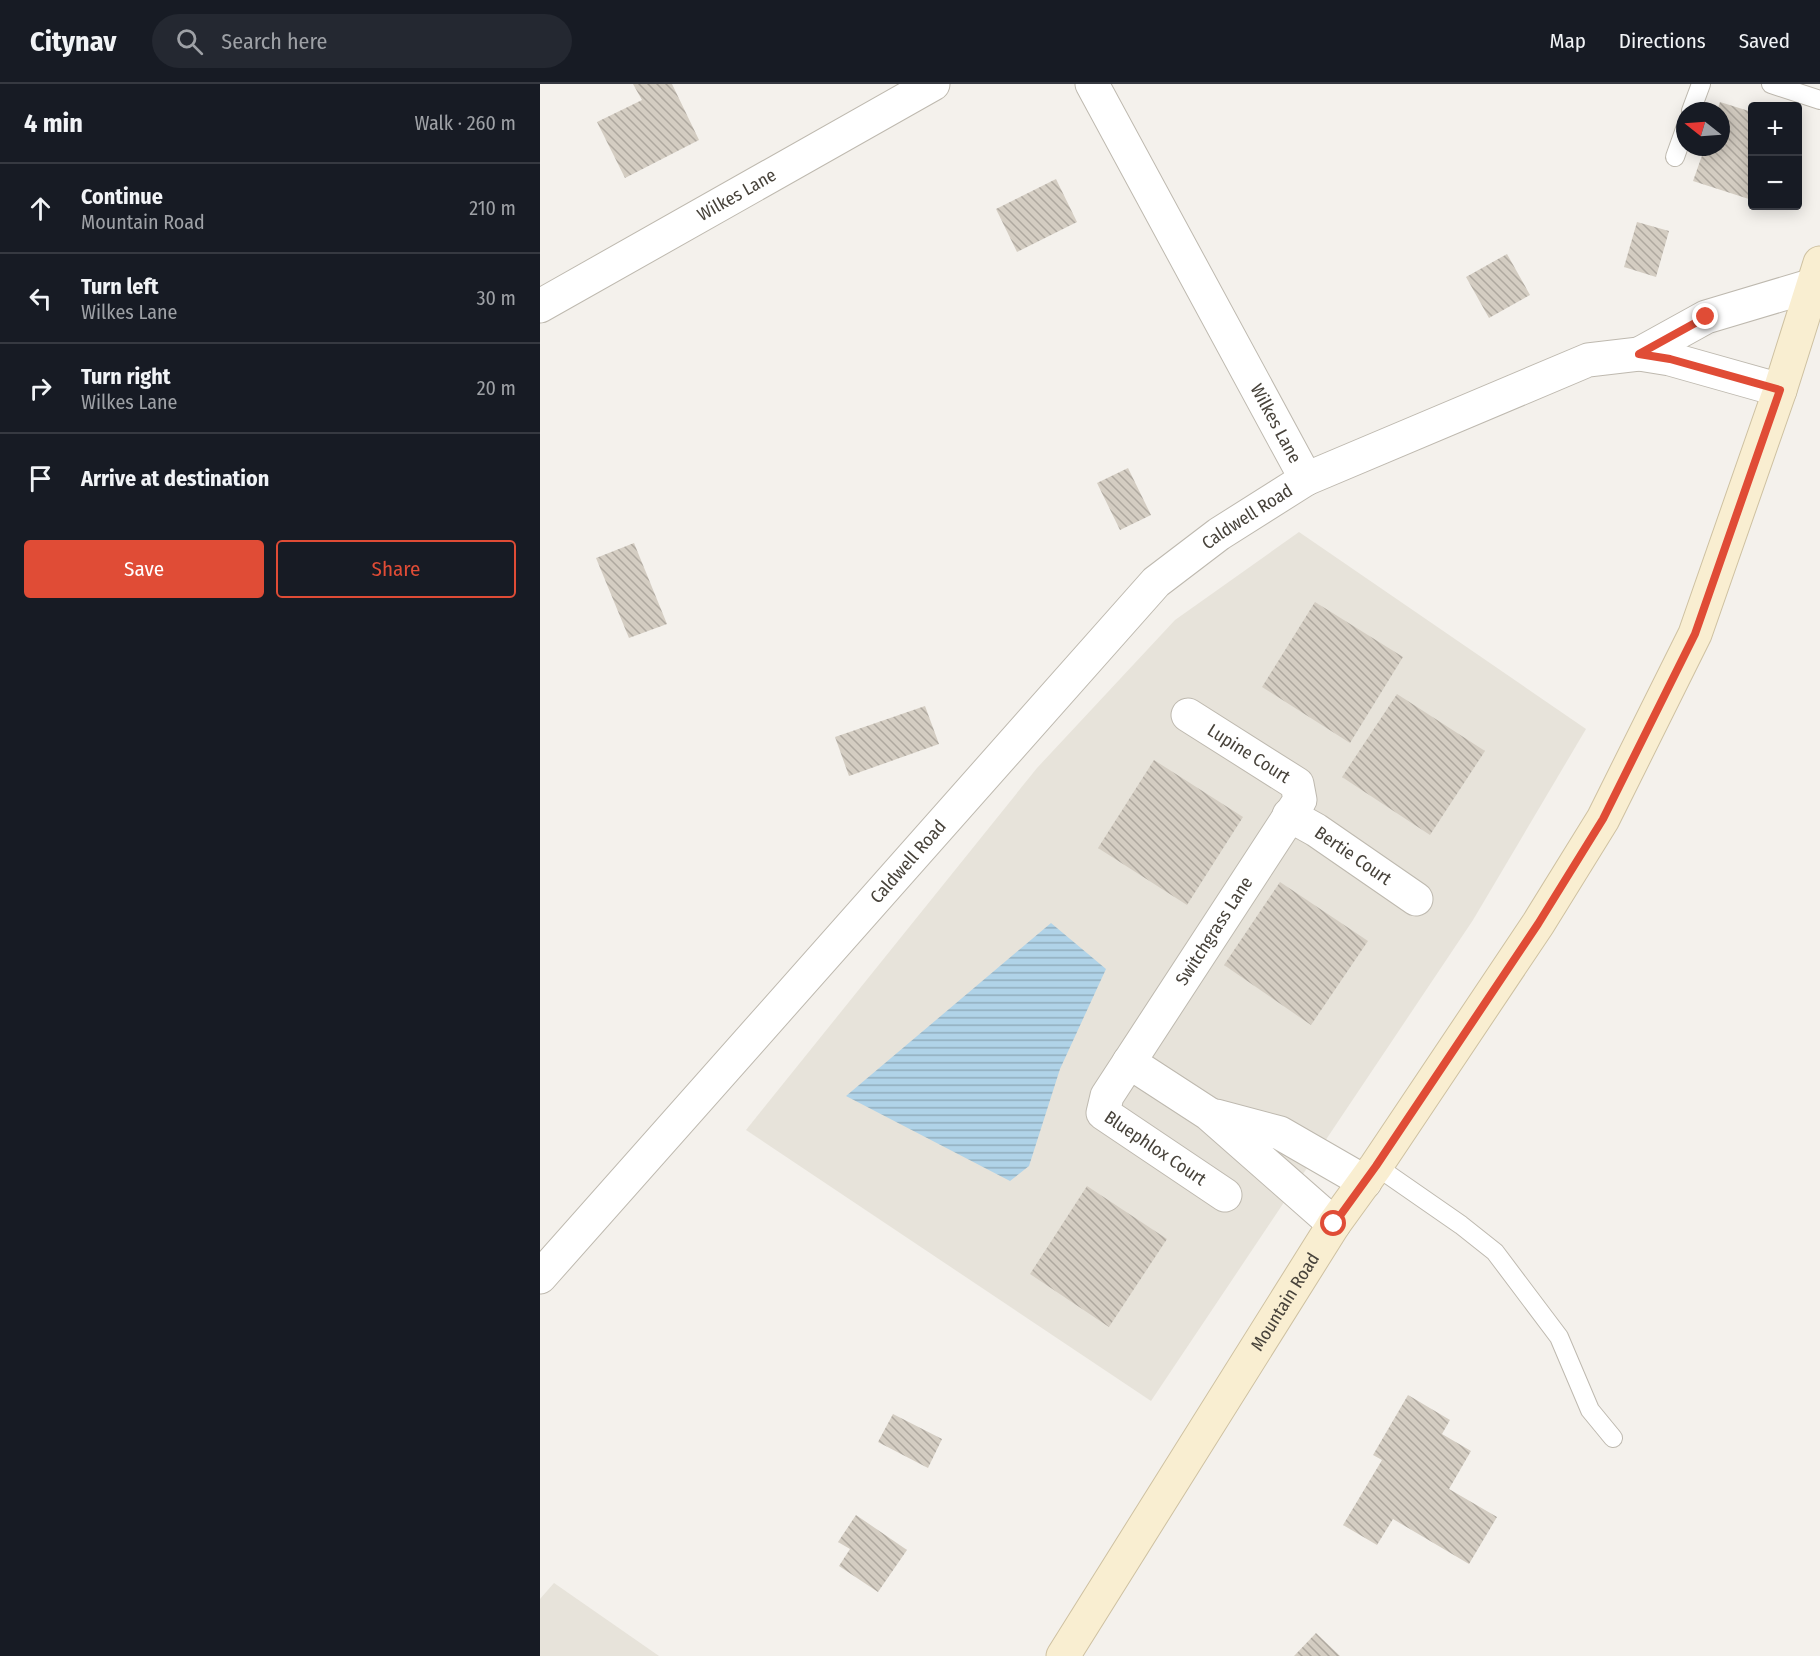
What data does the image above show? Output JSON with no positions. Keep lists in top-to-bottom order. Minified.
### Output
{"streets":{"main road":["Mountain Road"],"street":["Wilkes Lane","Caldwell Road","Lupine Court","Bertie Court","Switchgrass Lane","Bluephlox Court"]},"crossings":[["Wilkes Lane","Caldwell Road"],["Wilkes Lane","Mountain Road"],["Lupine Court","Bertie Court"],["Lupine Court","Switchgrass Lane"],["Bertie Court","Switchgrass Lane"],["Switchgrass Lane","Bluephlox Court"]],"north":"left","page":{"header":"Citynav","search":"Search here","nav":["Map","Directions","Saved"],"heading":["4 min","Walk · 260 m"],"map_buttons":["+","−"],"list":[["Continue","Mountain Road","210 m"],["Turn left","Wilkes Lane","30 m"],["Turn right","Wilkes Lane","20 m"],"Arrive at destination"],"buttons":["Save","Share"]}}
